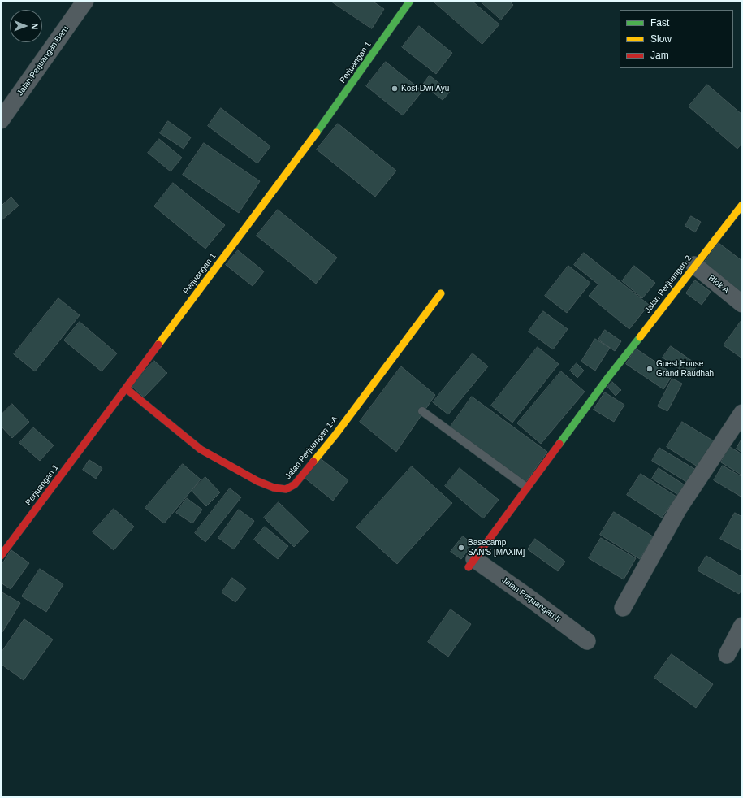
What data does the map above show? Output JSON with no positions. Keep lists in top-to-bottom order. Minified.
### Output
{"streets":{"street":["Jalan Perjuangan Baru","Perjuangan 1","Jalan Perjuangan 2","Blok A","Jalan Perjuangan 1-A","Jalan Perjuangan II"]},"crossings":[["Perjuangan 1","Jalan Perjuangan 1-A"],["Jalan Perjuangan 2","Blok A"],["Jalan Perjuangan 2","Jalan Perjuangan II"]],"places":["Kost Dwi Ayu","Guest House Grand Raudhah","Basecamp SAN'S [MAXIM]"],"legend":["Fast","Slow","Jam"],"north":"right"}
